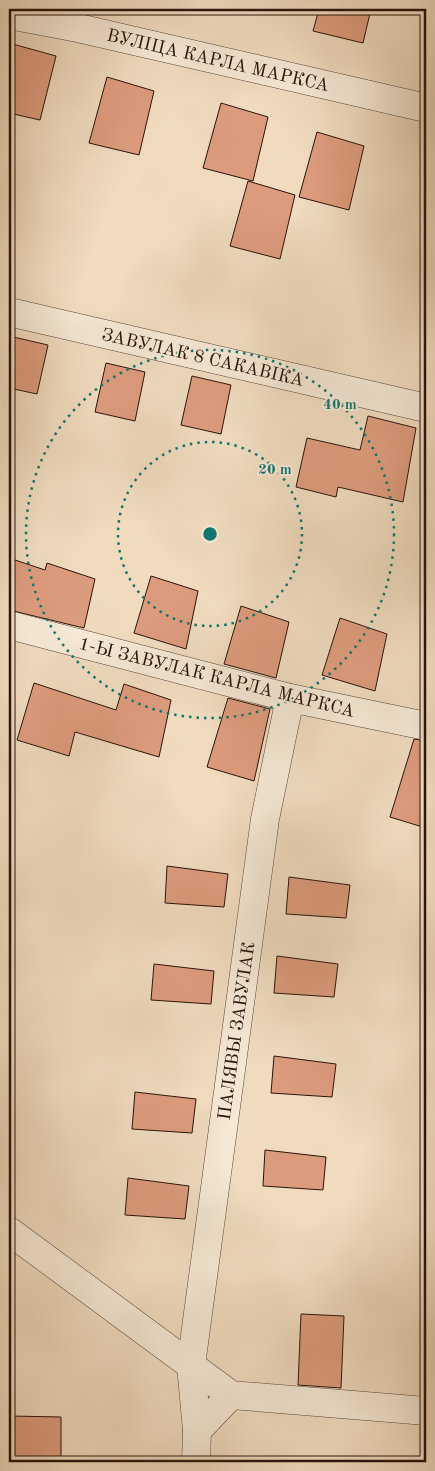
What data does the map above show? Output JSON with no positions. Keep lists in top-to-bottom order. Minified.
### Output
{"streets":{"street":["ВУЛІЦА КАРЛА МАРКСА","ЗАВУЛАК 8 САКАВІКА","1-Ы ЗАВУЛАК КАРЛА МАРКСА","ПАЛЯВЫ ЗАВУЛАК"]},"crossings":[["1-Ы ЗАВУЛАК КАРЛА МАРКСА","ПАЛЯВЫ ЗАВУЛАК"]],"rings":["40 m","20 m"]}
